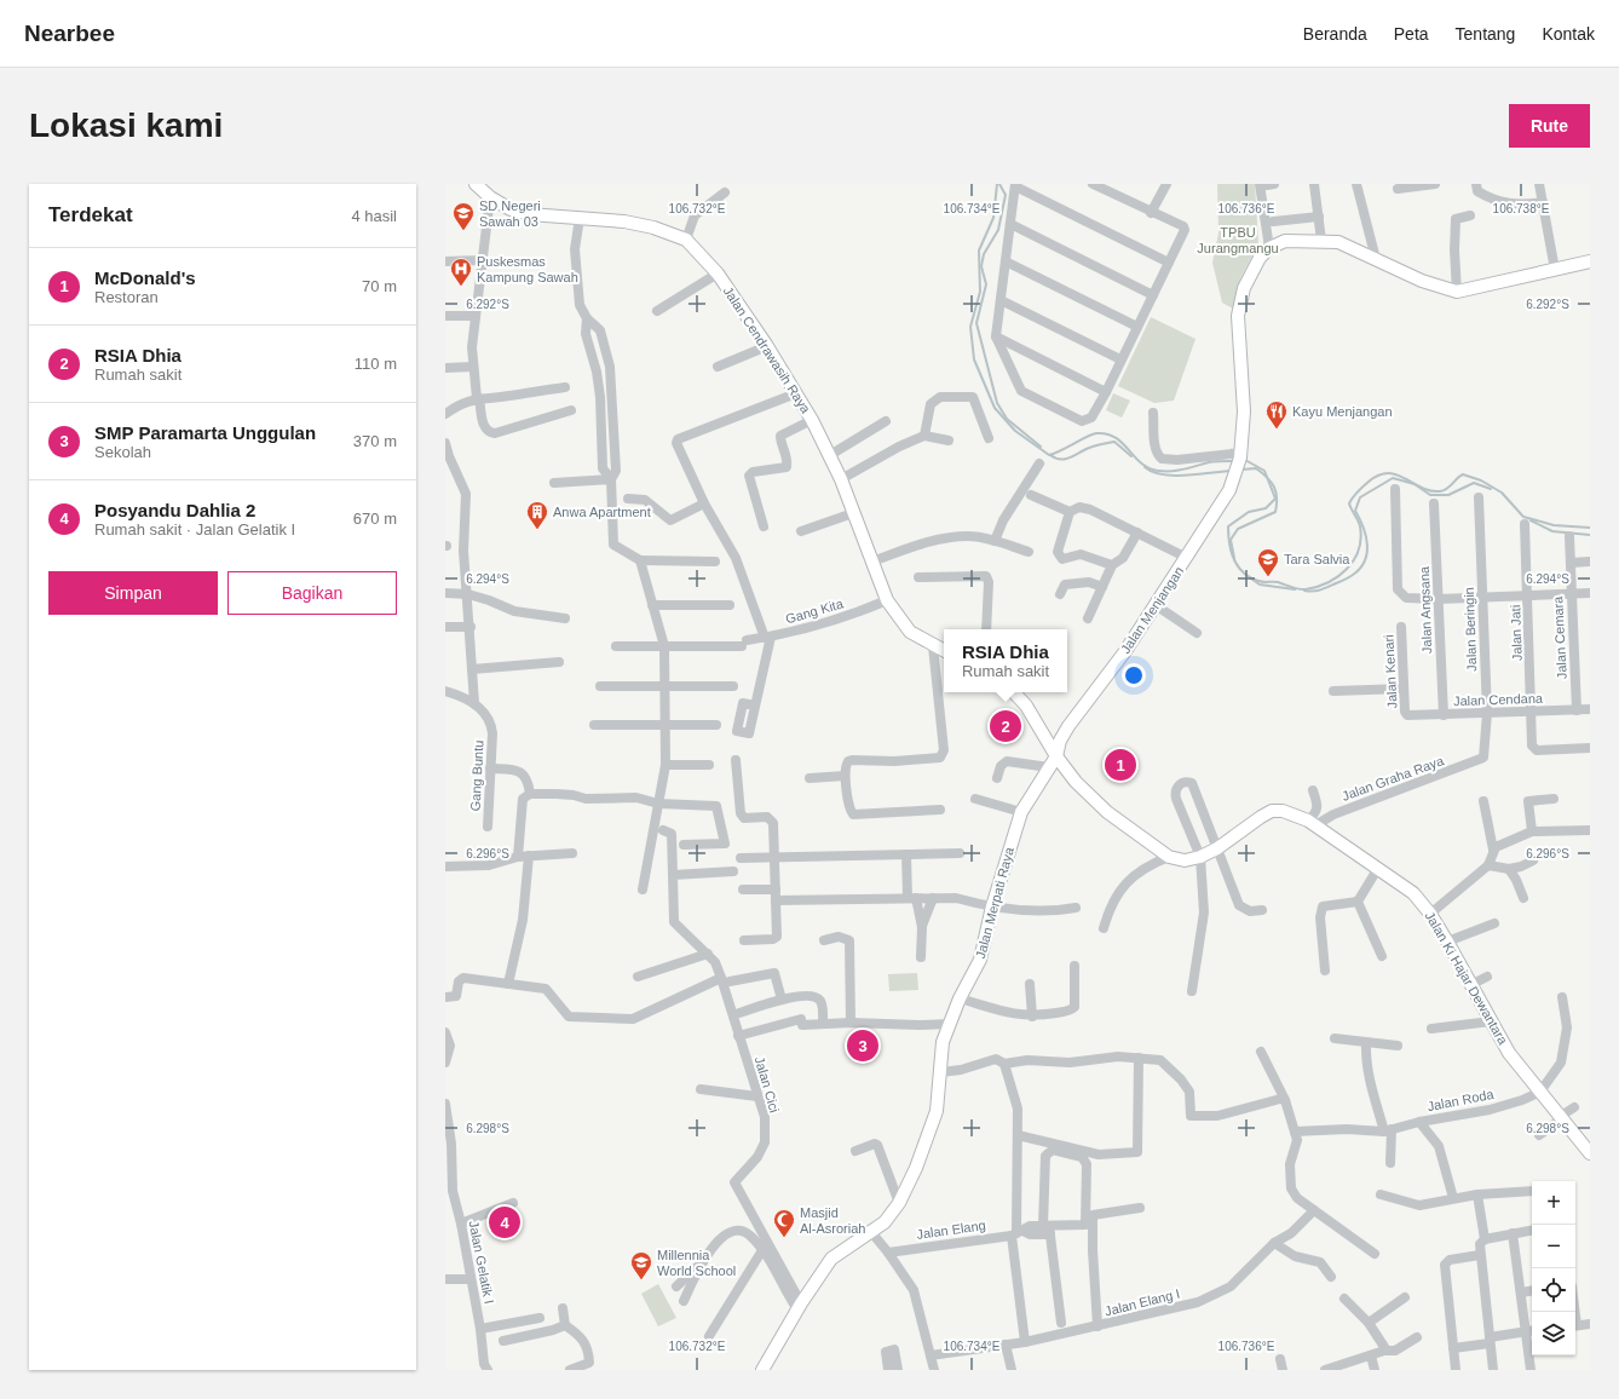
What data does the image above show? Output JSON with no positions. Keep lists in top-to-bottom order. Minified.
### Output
{"streets":{"main road":["Jalan Cendrawasih Raya","Jalan Menjangan","Jalan Merpati Raya","Jalan Ki Hajar Dewantara"],"street":["Jalan Angsana","Gang Kita","Jalan Beringin","Jalan Jati","Jalan Cemara","Jalan Kenari","Jalan Cendana","Gang Buntu","Jalan Graha Raya","Jalan Cici","Jalan Roda","Jalan Elang","Jalan Gelatik I","Jalan Elang I"]},"crossings":[["Jalan Cendrawasih Raya","Gang Kita"],["Jalan Menjangan","Jalan Merpati Raya"],["Jalan Angsana","Jalan Cendana"],["Jalan Beringin","Jalan Cendana"],["Jalan Beringin","Jalan Graha Raya"],["Jalan Jati","Jalan Cendana"],["Jalan Cemara","Jalan Cendana"],["Jalan Kenari","Jalan Cendana"],["Jalan Graha Raya","Jalan Ki Hajar Dewantara"],["Jalan Merpati Raya","Jalan Cici"],["Jalan Ki Hajar Dewantara","Jalan Roda"]],"parks":["TPBU Jurangmangu"],"places":{"school or university":["SD Negeri Sawah 03","Tara Salvia","Millennia World School"],"hospital":["Puskesmas Kampung Sawah"],"restaurant":["Kayu Menjangan"],"building":["Anwa Apartment"],"mosque":["Masjid Al-Asroriah"]},"page":{"header":"Nearbee","nav":["Beranda","Peta","Tentang","Kontak"],"buttons":["Rute",["Simpan","Bagikan"]],"title":"Lokasi kami","heading":["Terdekat","4 hasil"],"list":[{"mark":"1","name":"McDonald's","note":"Restoran","value":"70 m"},{"mark":"2","name":"RSIA Dhia","note":"Rumah sakit","value":"110 m"},{"mark":"3","name":"SMP Paramarta Unggulan","note":"Sekolah","value":"370 m"},{"mark":"4","name":"Posyandu Dahlia 2","note":"Rumah sakit · Jalan Gelatik I","value":"670 m"}],"popup":["RSIA Dhia","Rumah sakit"],"pins":["2","1","3","4"],"map_buttons":["+","−"]},"coordinates":["106.732°E","106.734°E","106.736°E","106.738°E","6.292°S","6.294°S","6.296°S","6.298°S"]}
